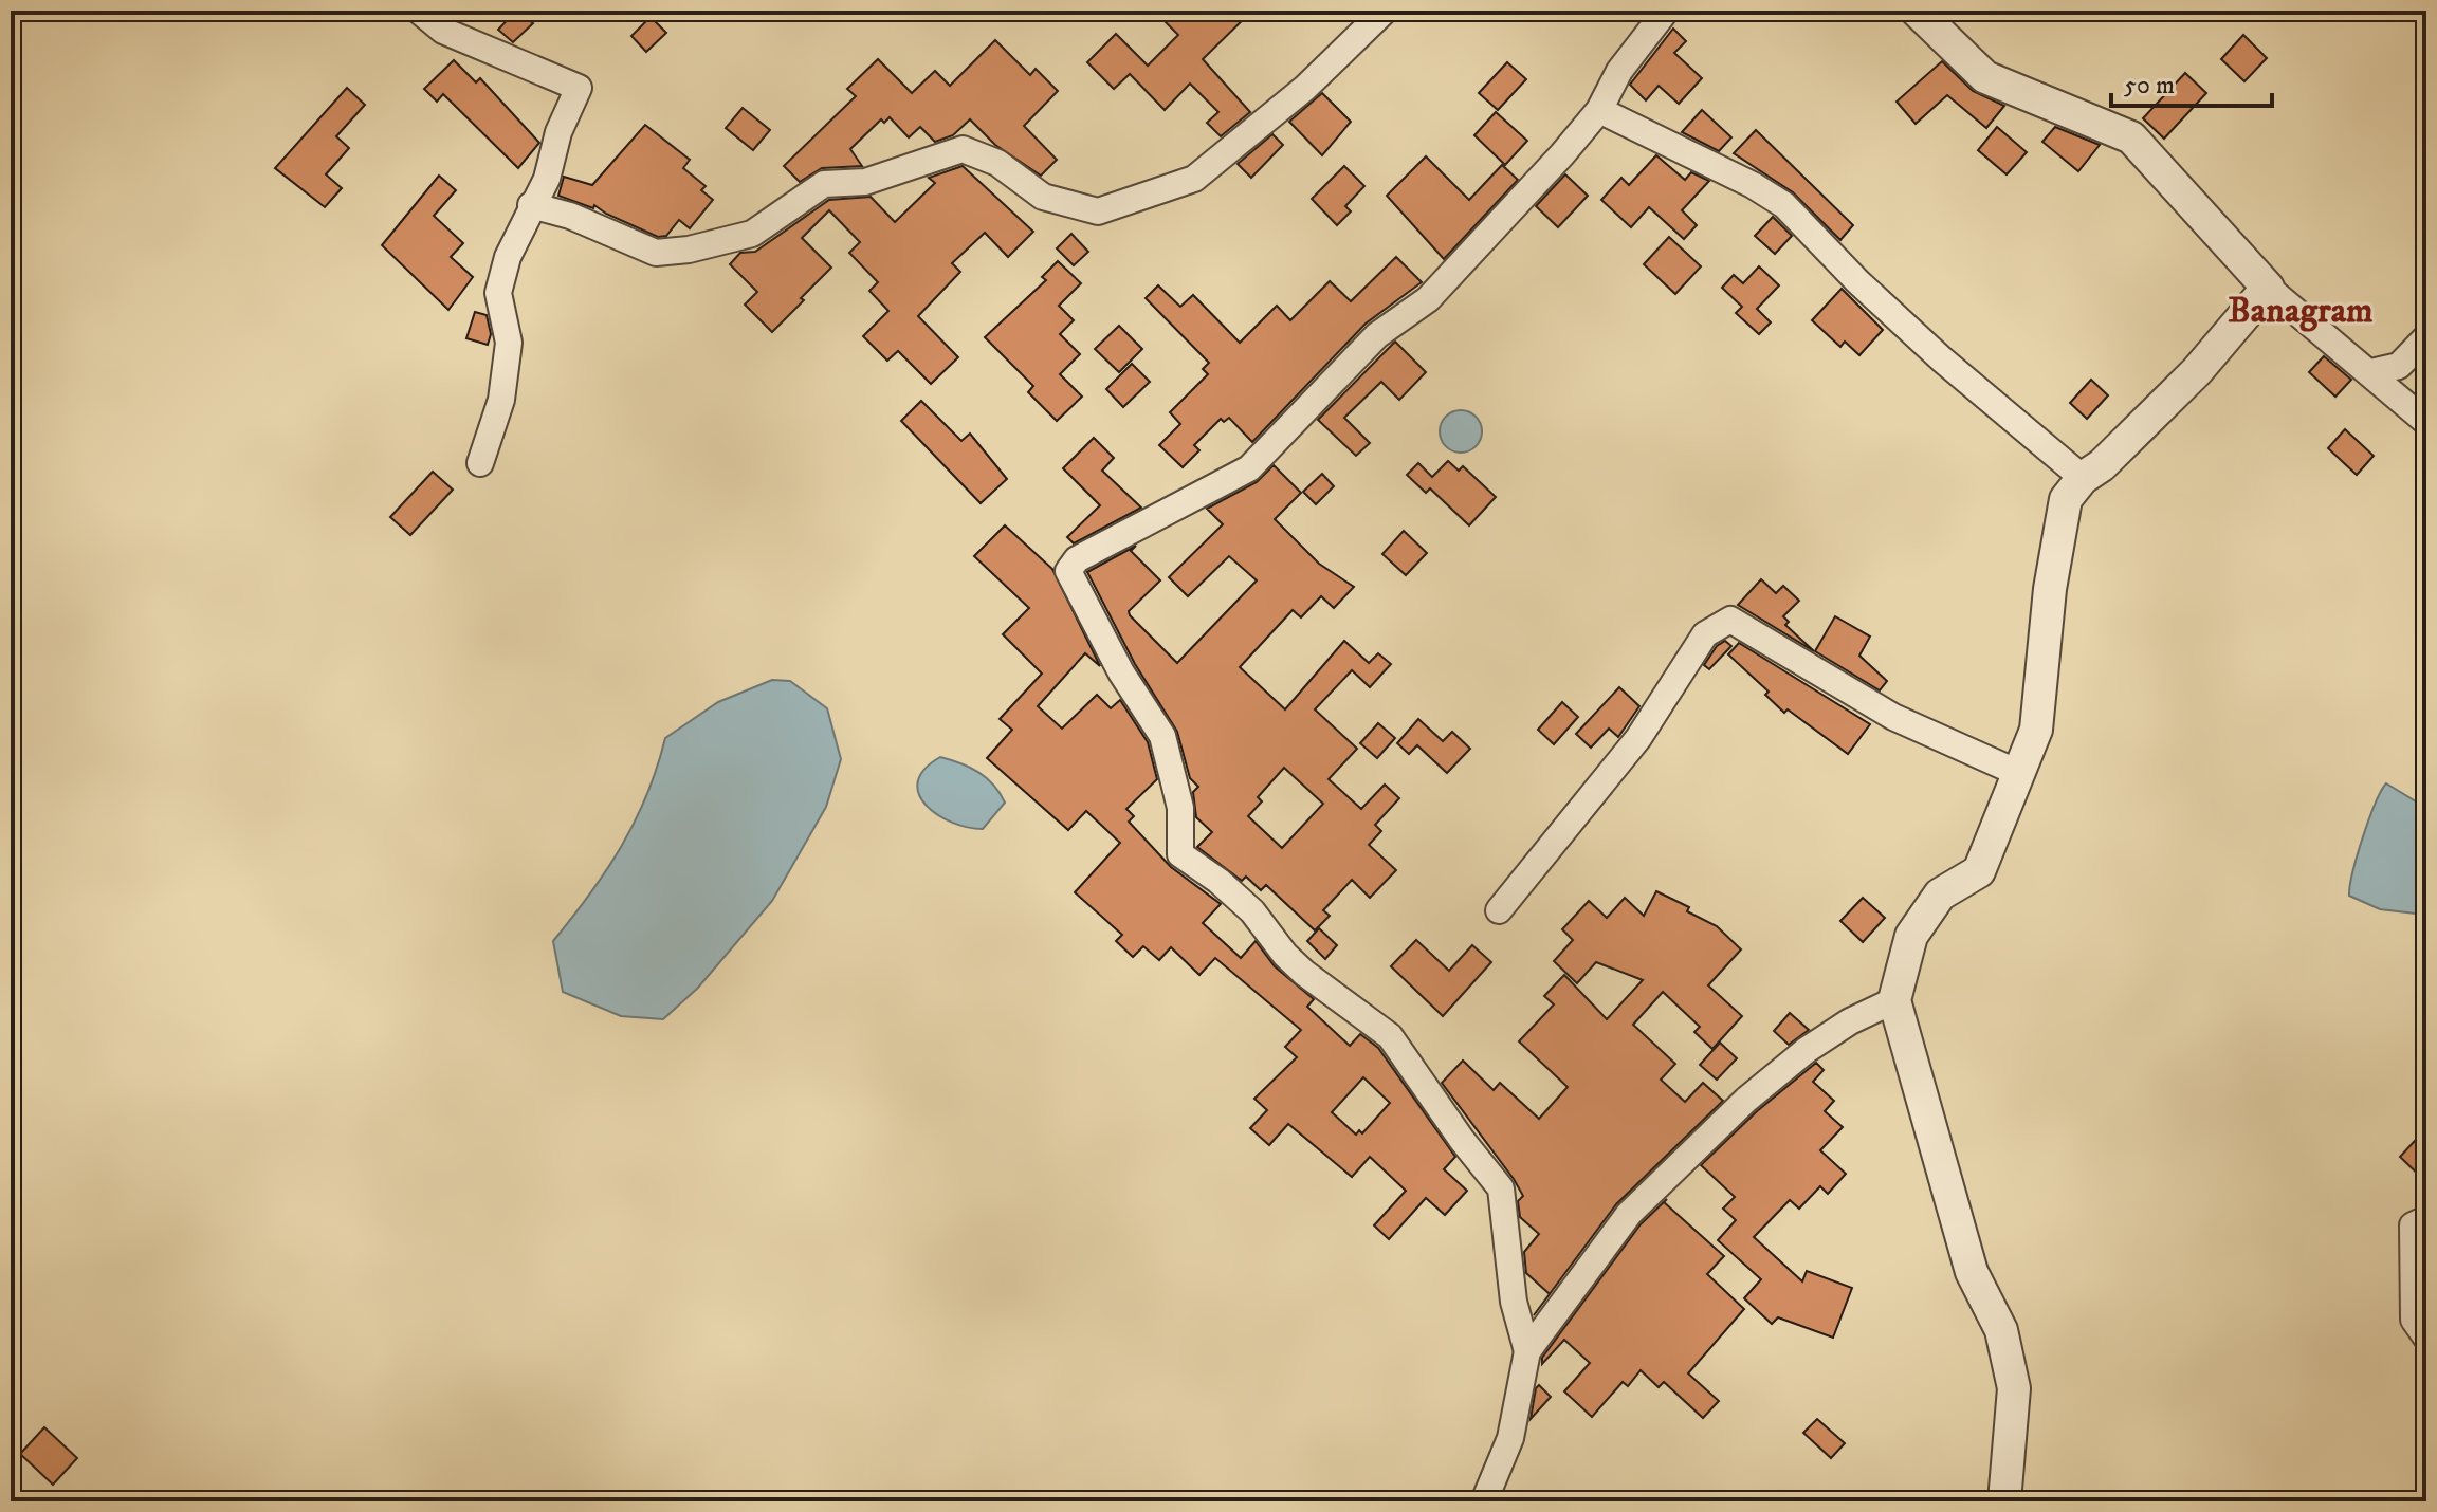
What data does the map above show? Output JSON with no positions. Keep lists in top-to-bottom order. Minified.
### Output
{"districts":["Banagram"],"scale_bar":"50 m"}
